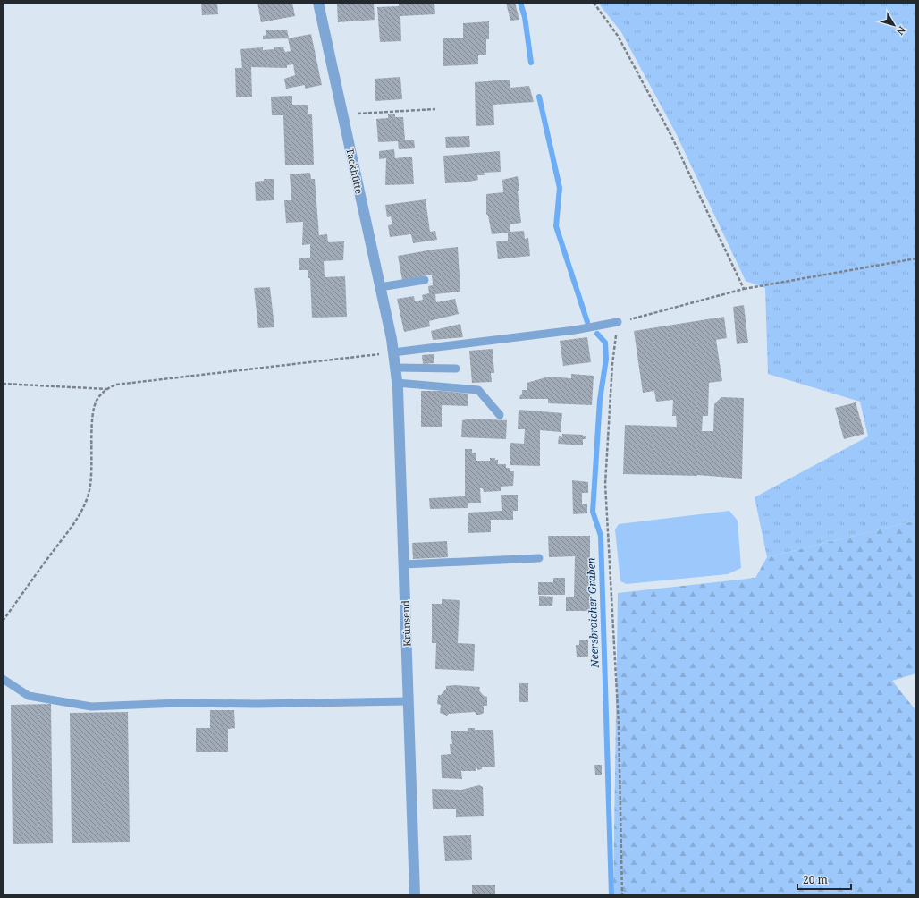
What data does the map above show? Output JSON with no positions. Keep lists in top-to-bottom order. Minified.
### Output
{"streets":{"street":["Tackhütte","Krünsend"]},"crossings":[["Tackhütte","Krünsend"]],"water":["Neersbroicher Graben"],"scale_bar":"20 m","north":"bottom right"}
